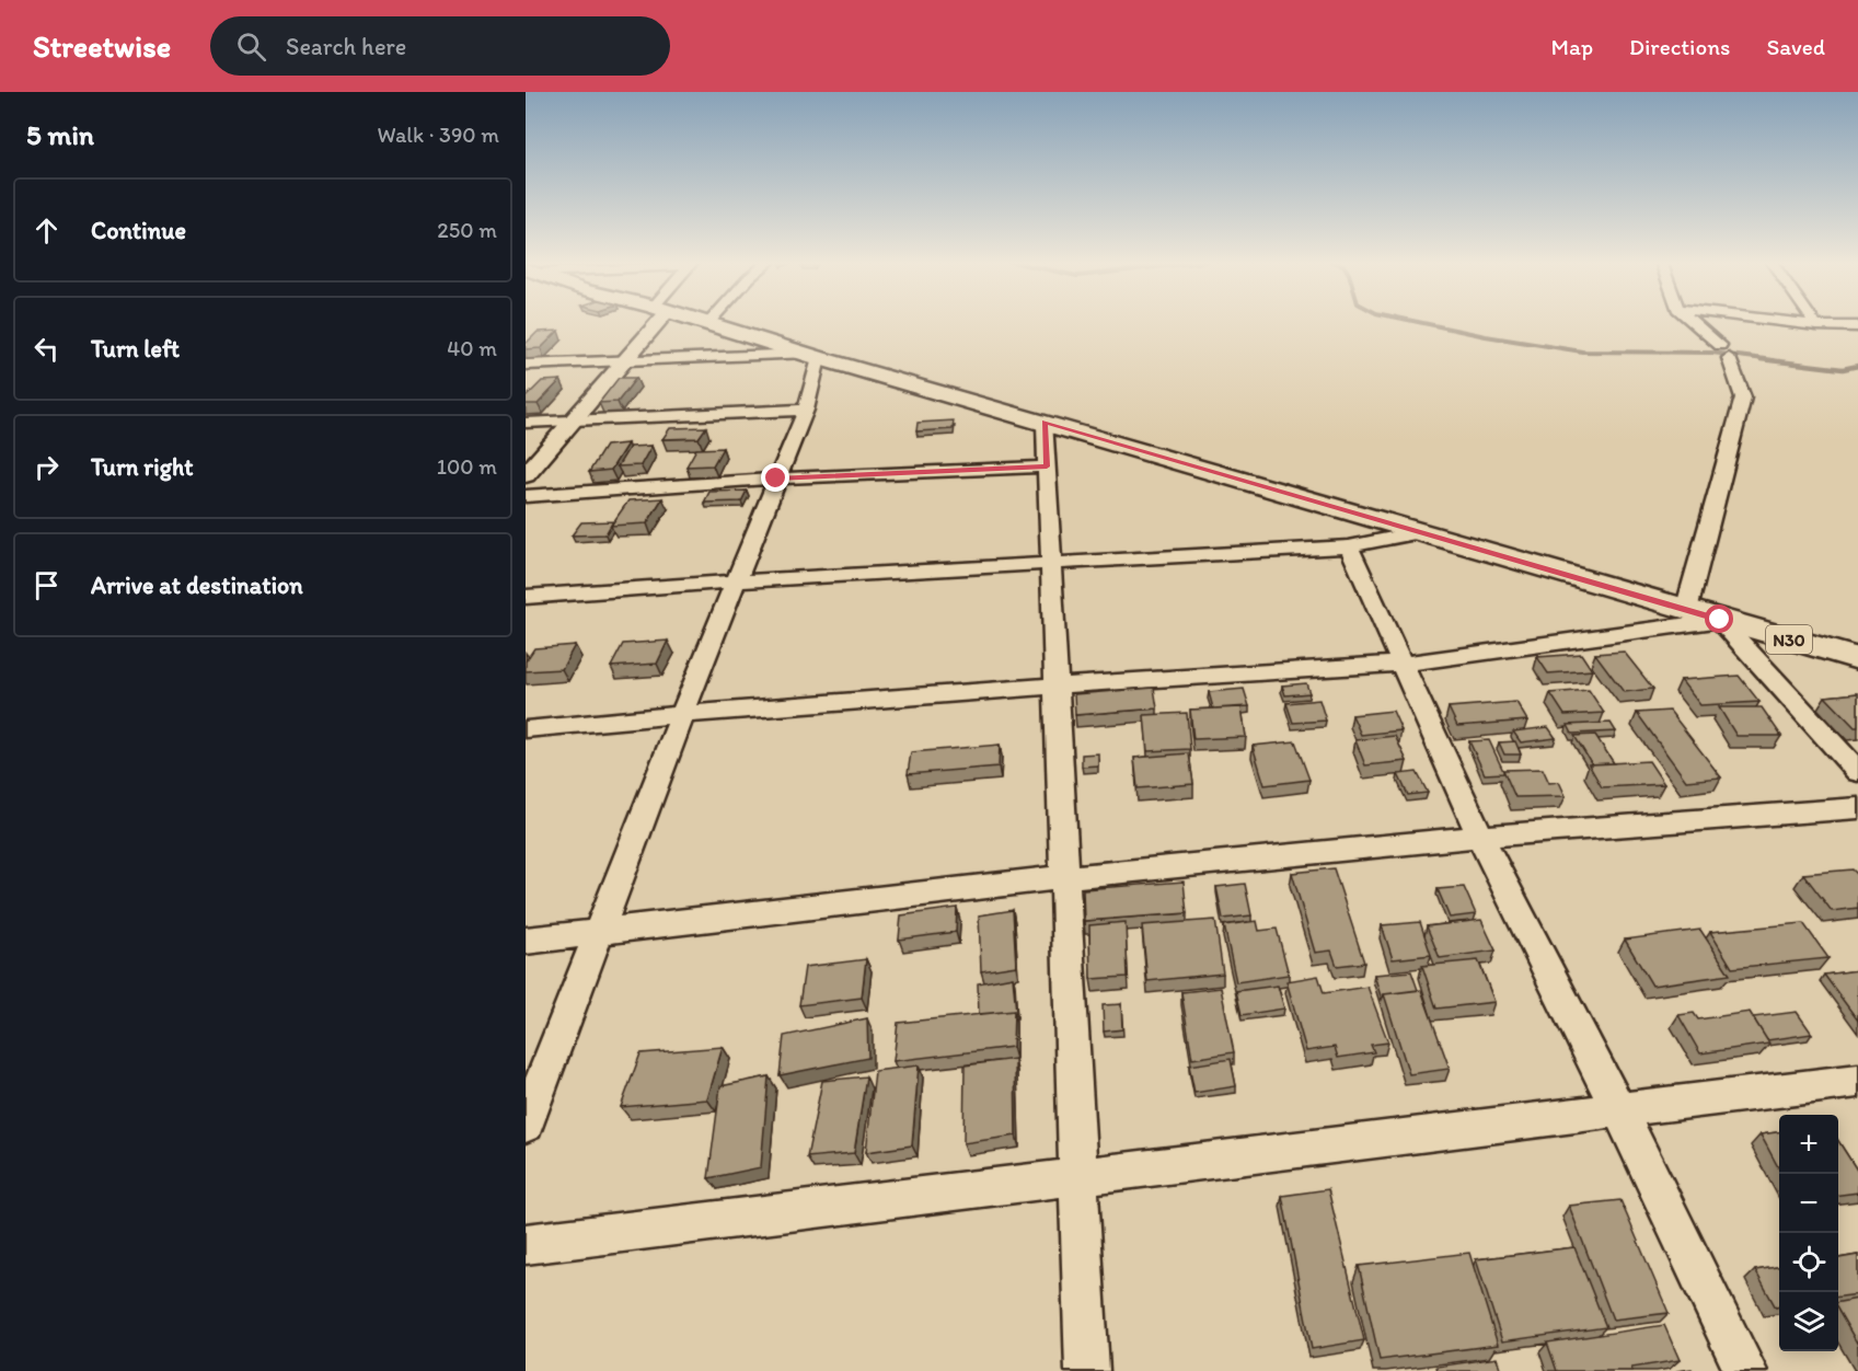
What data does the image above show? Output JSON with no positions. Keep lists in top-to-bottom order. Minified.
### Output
{"streets":{"main road":["N30"]},"page":{"header":"Streetwise","search":"Search here","nav":["Map","Directions","Saved"],"heading":["5 min","Walk · 390 m"],"list":[["Continue","250 m"],["Turn left","40 m"],["Turn right","100 m"],"Arrive at destination"],"map_buttons":["+","−"]}}
